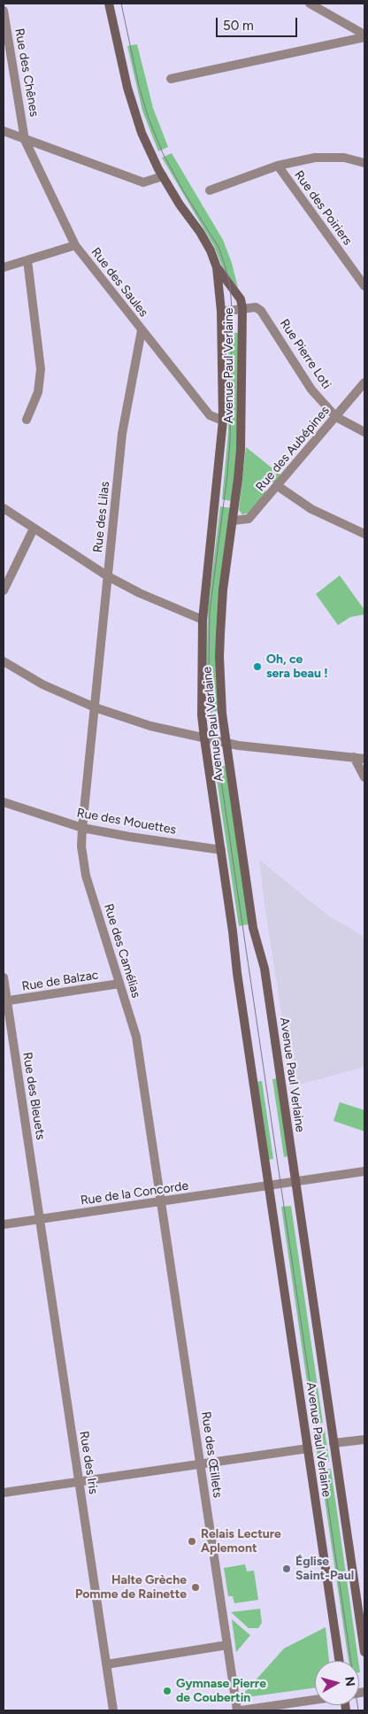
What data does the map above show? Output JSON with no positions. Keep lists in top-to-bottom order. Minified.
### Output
{"streets":{"street":["Rue des Chênes","Rue des Poiriers","Rue des Saules","Rue Pierre Loti","Avenue Paul Verlaine","Rue des Aubépines","Rue des Lilas","Rue des Mouettes","Rue des Camélias","Rue de Balzac","Rue des Bleuets","Rue de la Concorde","Rue des Œillets","Rue des Iris"]},"crossings":[["Rue des Chênes","Rue des Saules"],["Rue des Saules","Avenue Paul Verlaine"],["Rue des Saules","Rue des Lilas"],["Rue Pierre Loti","Avenue Paul Verlaine"],["Rue Pierre Loti","Rue des Aubépines"],["Avenue Paul Verlaine","Rue des Aubépines"],["Avenue Paul Verlaine","Rue des Mouettes"],["Avenue Paul Verlaine","Rue de la Concorde"],["Rue des Lilas","Rue des Camélias"],["Rue des Mouettes","Rue des Camélias"],["Rue des Camélias","Rue de Balzac"],["Rue des Camélias","Rue de la Concorde"],["Rue des Camélias","Rue des Œillets"],["Rue de Balzac","Rue des Bleuets"],["Rue des Bleuets","Rue de la Concorde"],["Rue des Bleuets","Rue des Iris"],["Rue de la Concorde","Rue des Œillets"],["Rue de la Concorde","Rue des Iris"]],"places":["Oh, ce sera beau !","Relais Lecture Aplemont","Église Saint-Paul","Halte Grèche Pomme de Rainette","Gymnase Pierre de Coubertin"],"scale_bar":"50 m","north":"right"}
